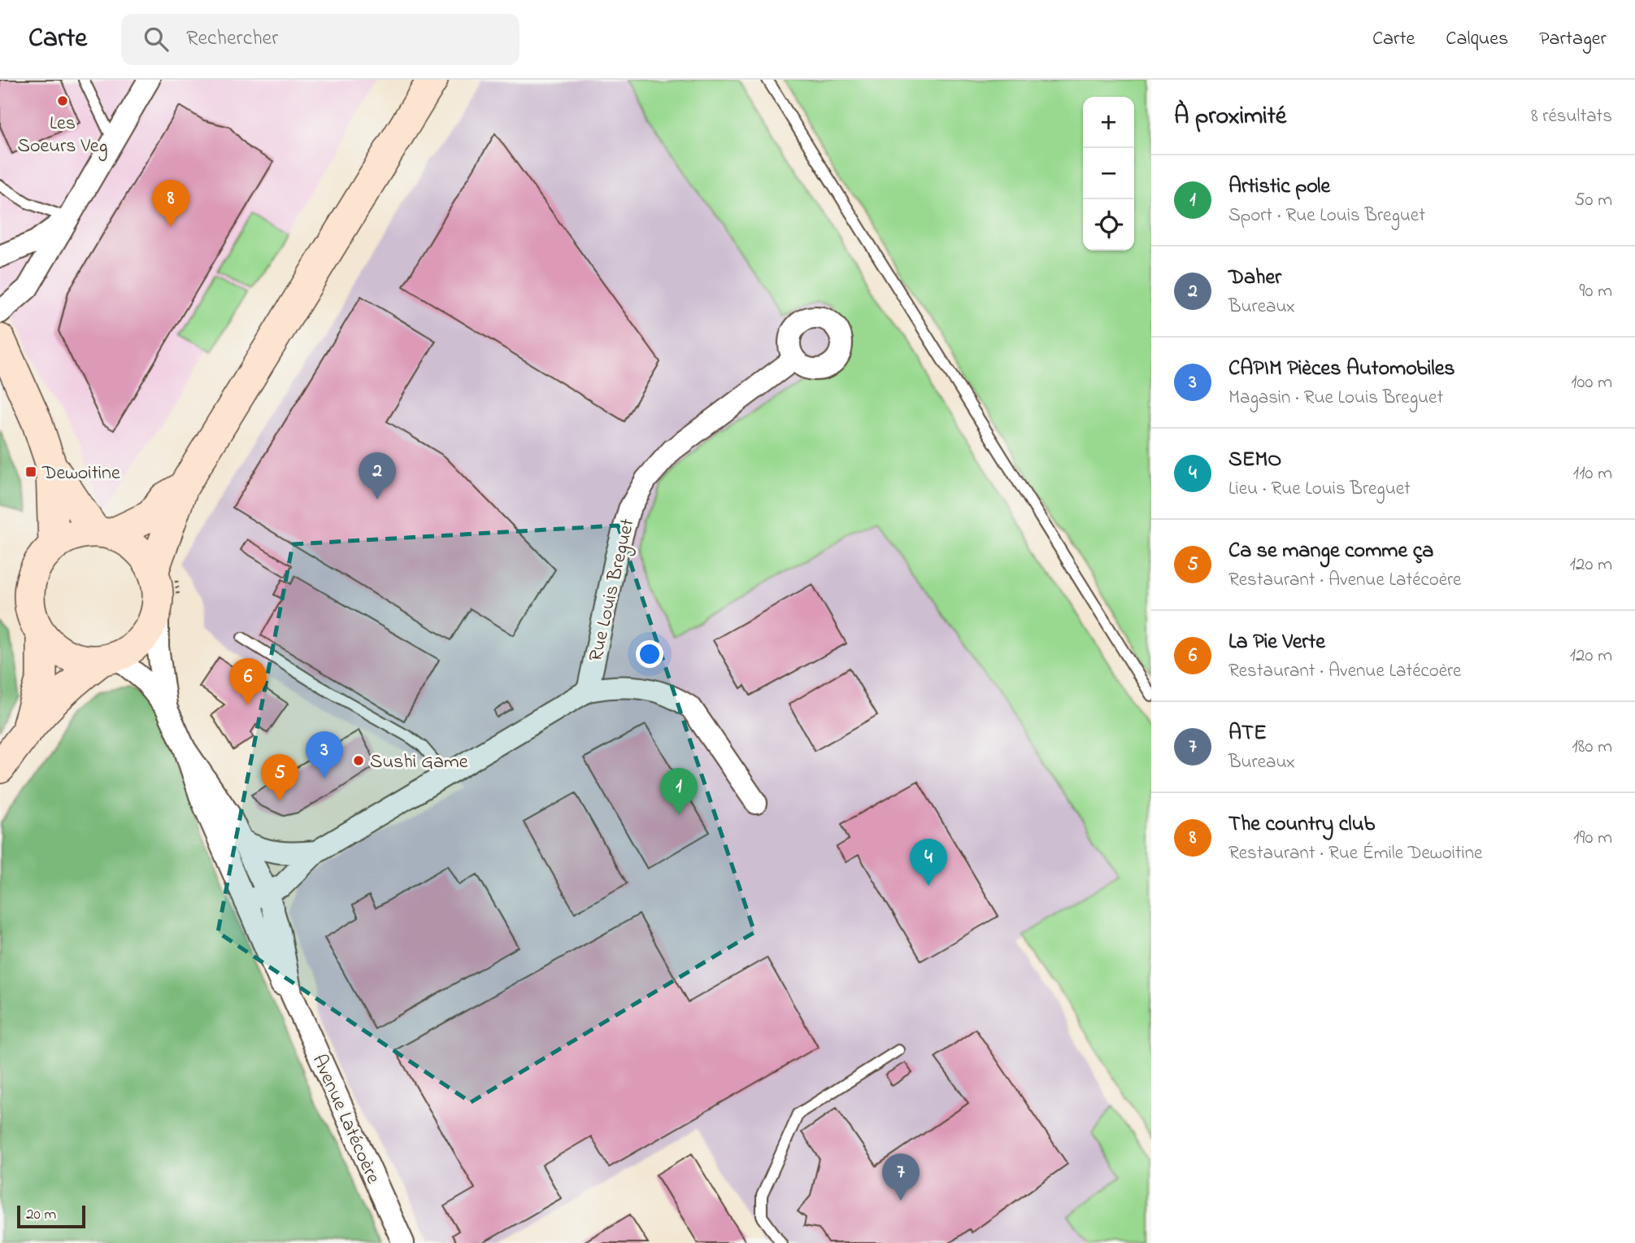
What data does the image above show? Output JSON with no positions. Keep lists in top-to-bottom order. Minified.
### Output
{"streets":{"street":["Rue Louis Breguet","Avenue Latécoère"]},"crossings":[["Rue Louis Breguet","Avenue Latécoère"]],"places":{"other":["Les Soeurs Veg","Sushi Game"],"transit":["Dewoitine"]},"scale_bar":"20 m","page":{"header":"Carte","search":"Rechercher","nav":["Carte","Calques","Partager"],"heading":["À proximité","8 résultats"],"map_buttons":["+","−"],"list":[{"mark":"1","name":"Artistic pole","note":"Sport · Rue Louis Breguet","value":"50 m"},{"mark":"2","name":"Daher","note":"Bureaux","value":"90 m"},{"mark":"3","name":"CAPIM Pièces Automobiles","note":"Magasin · Rue Louis Breguet","value":"100 m"},{"mark":"4","name":"SEMO","note":"Lieu · Rue Louis Breguet","value":"110 m"},{"mark":"5","name":"Ca se mange comme ça","note":"Restaurant · Avenue Latécoère","value":"120 m"},{"mark":"6","name":"La Pie Verte","note":"Restaurant · Avenue Latécoère","value":"120 m"},{"mark":"7","name":"ATE","note":"Bureaux","value":"180 m"},{"mark":"8","name":"The country club","note":"Restaurant · Rue Émile Dewoitine","value":"190 m"}],"pins":["8","2","6","3","5","1","4","7"],"scale":"20 m"}}
